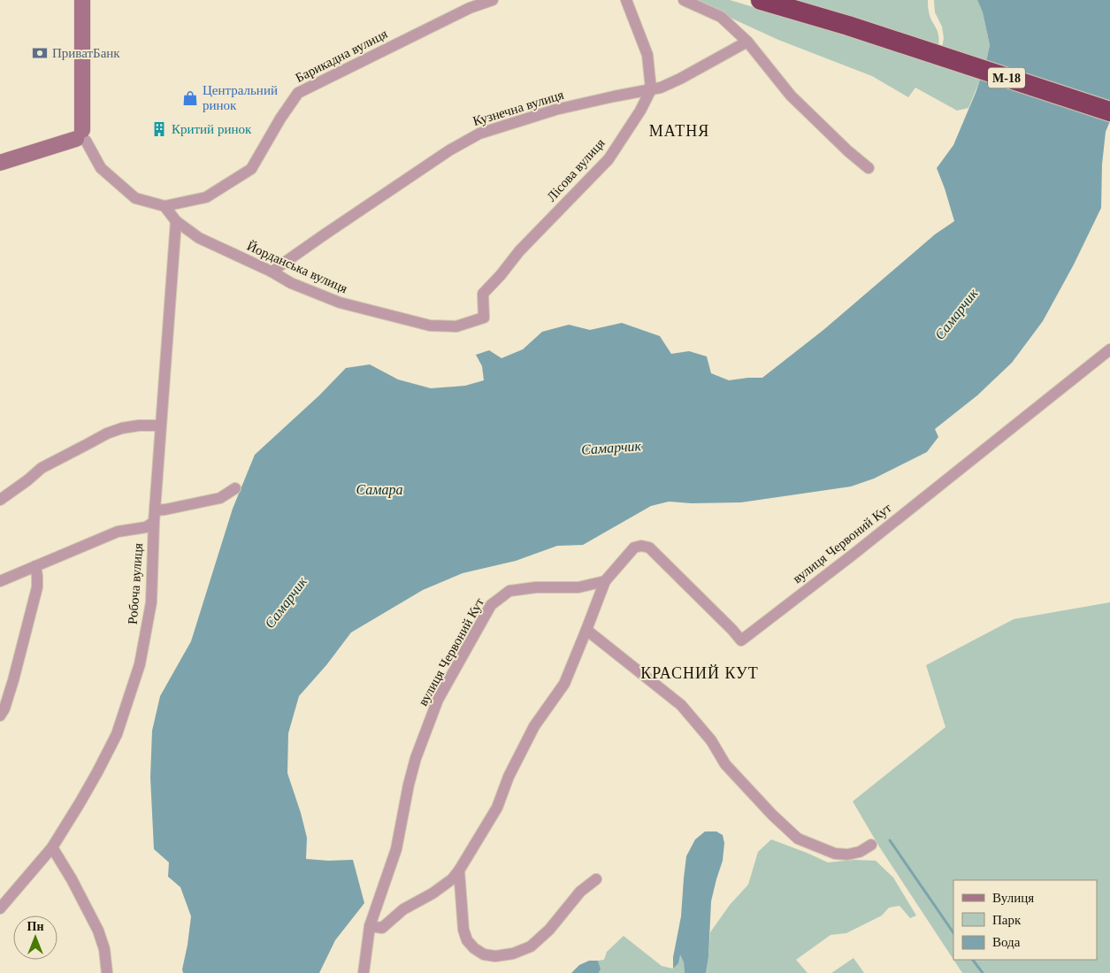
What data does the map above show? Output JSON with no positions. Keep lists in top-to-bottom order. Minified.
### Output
{"streets":{"highway":["М-18"],"street":["Барикадна вулиця","Кузнечна вулиця","Лісова вулиця","Йорданська вулиця","вулиця Червоний Кут","Робоча вулиця"]},"crossings":[["Барикадна вулиця","Йорданська вулиця"],["Кузнечна вулиця","Лісова вулиця"],["Кузнечна вулиця","Йорданська вулиця"],["Лісова вулиця","Йорданська вулиця"],["Йорданська вулиця","Робоча вулиця"]],"districts":["МАТНЯ","КРАСНИЙ КУТ"],"water":["Самарчик","Самара"],"places":{"bank":["ПриватБанк"],"shop":["Центральний ринок"],"building":["Критий ринок"]},"legend":["Вулиця","Парк","Вода"],"north":"top"}
